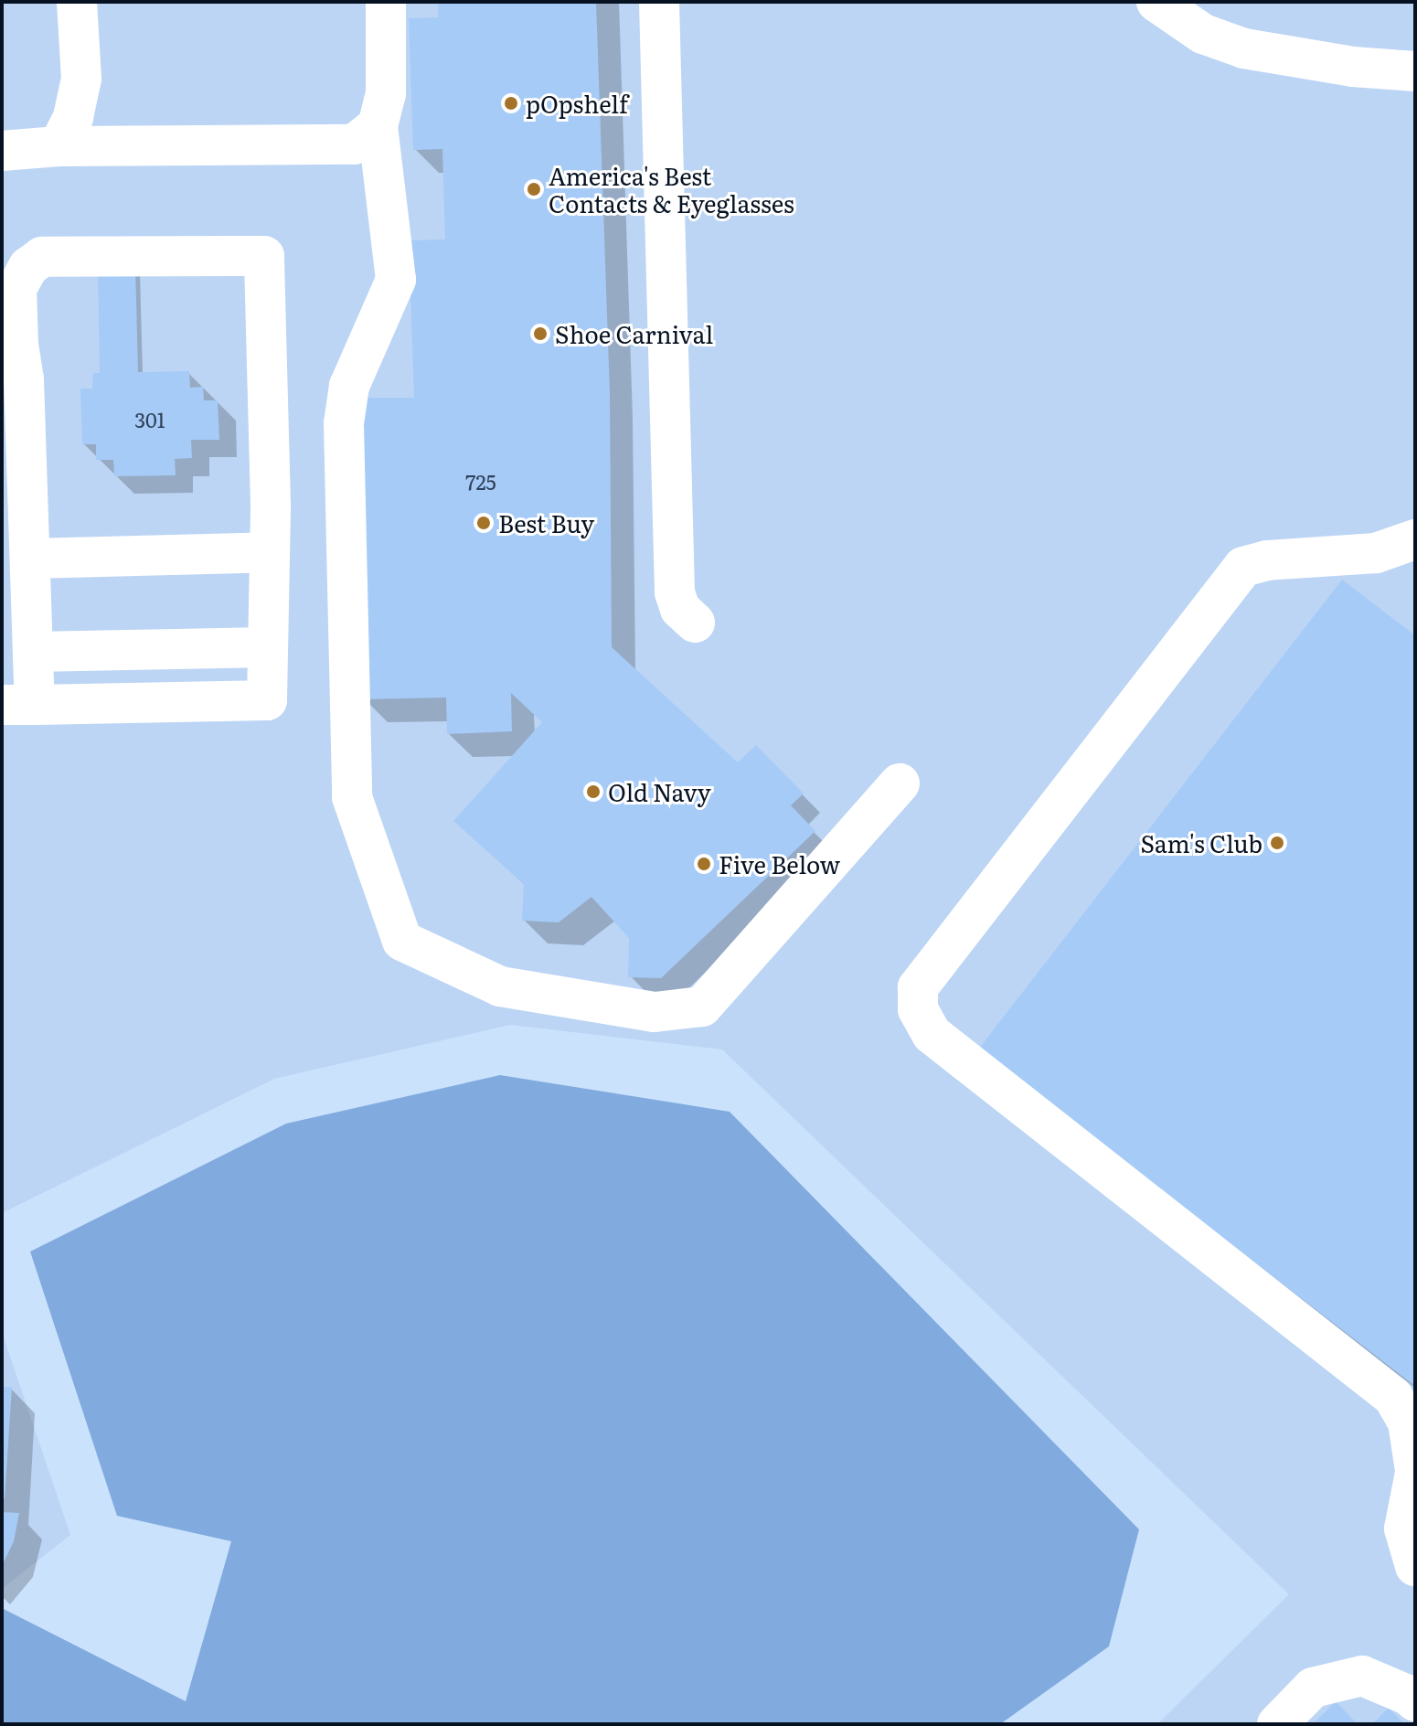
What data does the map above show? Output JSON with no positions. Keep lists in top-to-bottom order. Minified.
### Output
{"places":["pOpshelf","America's Best Contacts & Eyeglasses","Shoe Carnival","Best Buy","Old Navy","Sam's Club","Five Below"],"house_numbers":["301","725"]}
